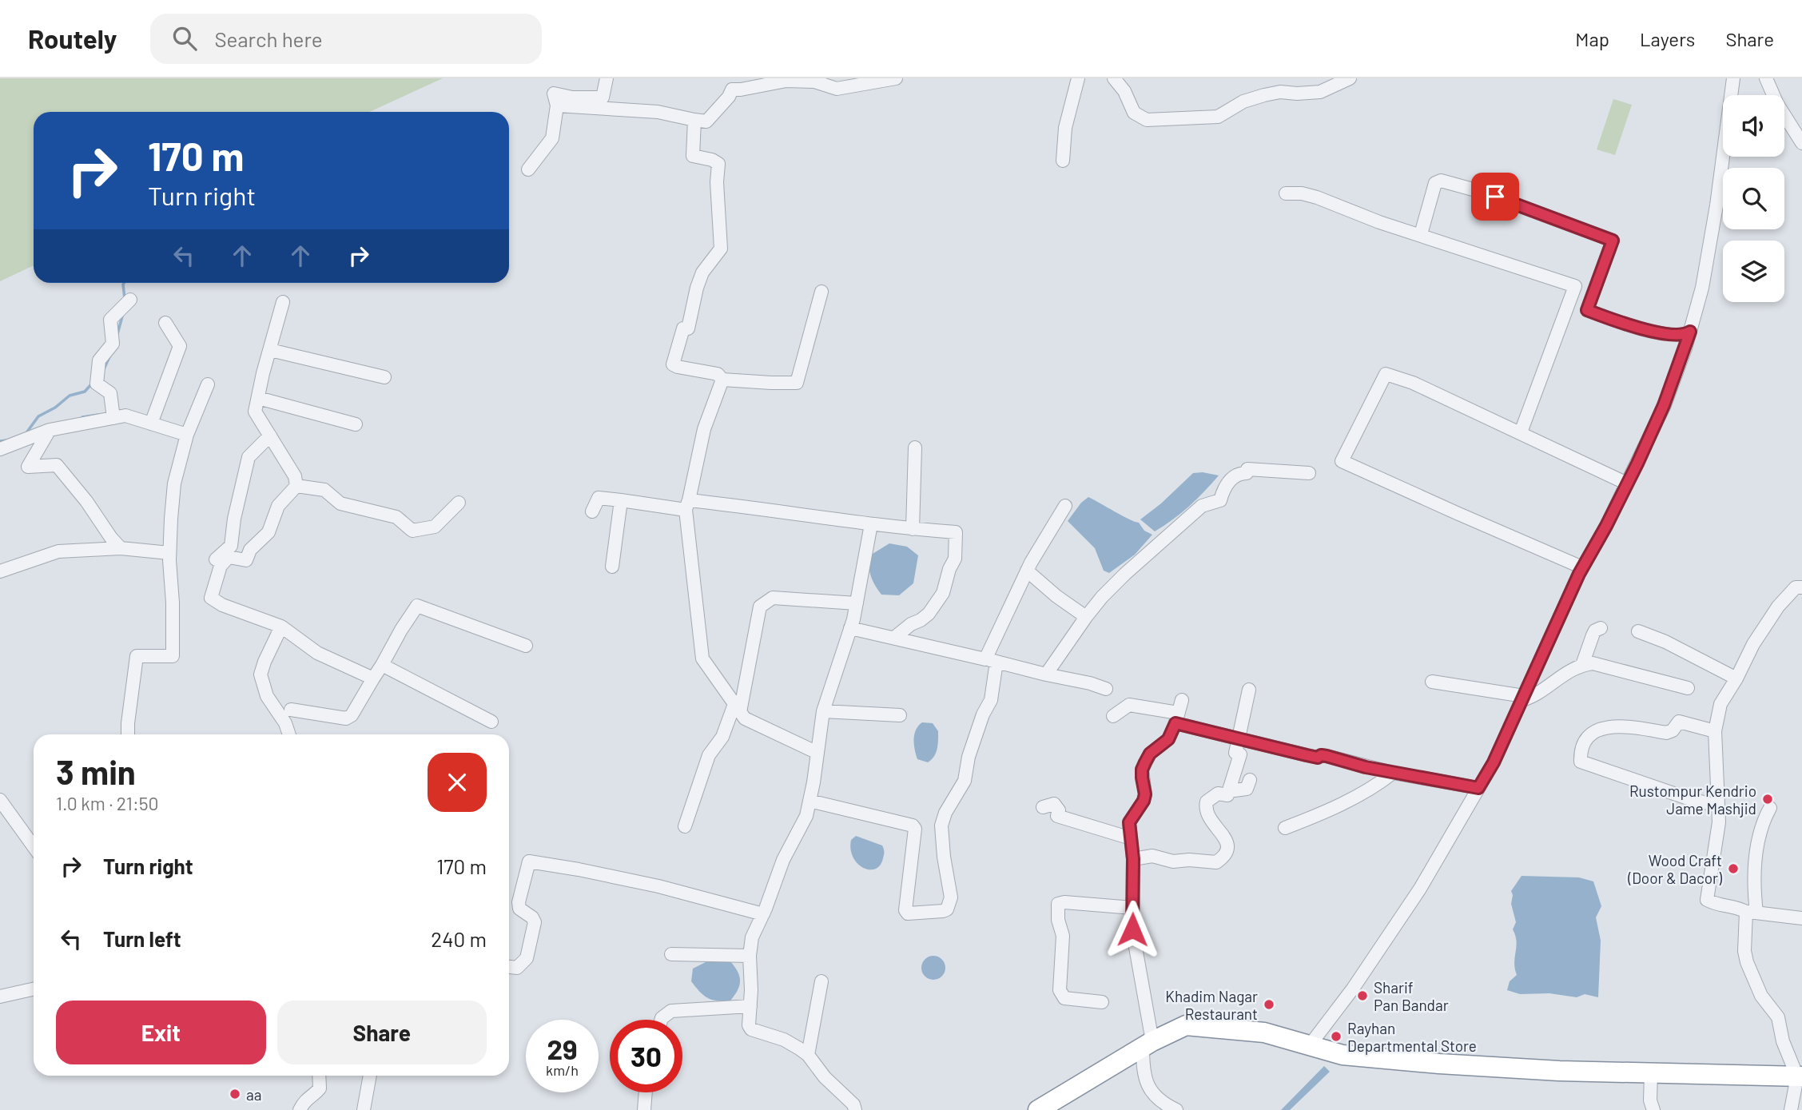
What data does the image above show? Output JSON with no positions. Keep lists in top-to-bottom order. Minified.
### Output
{"places":["Rustompur Kendrio Jame Mashjid","Wood Craft (Door & Dacor)","Sharif Pan Bandar","Khadim Nagar Restaurant","Rayhan Departmental Store","aa"],"page":{"header":"Routely","search":"Search here","nav":["Map","Layers","Share"],"turn":["170 m","Turn right"],"heading":["3 min","1.0 km · 21:50"],"list":[{"name":"Turn right","value":"170 m"},{"name":"Turn left","value":"240 m"}],"buttons":["Exit","Share"],"speed":"29 km/h","limit":"30"}}
